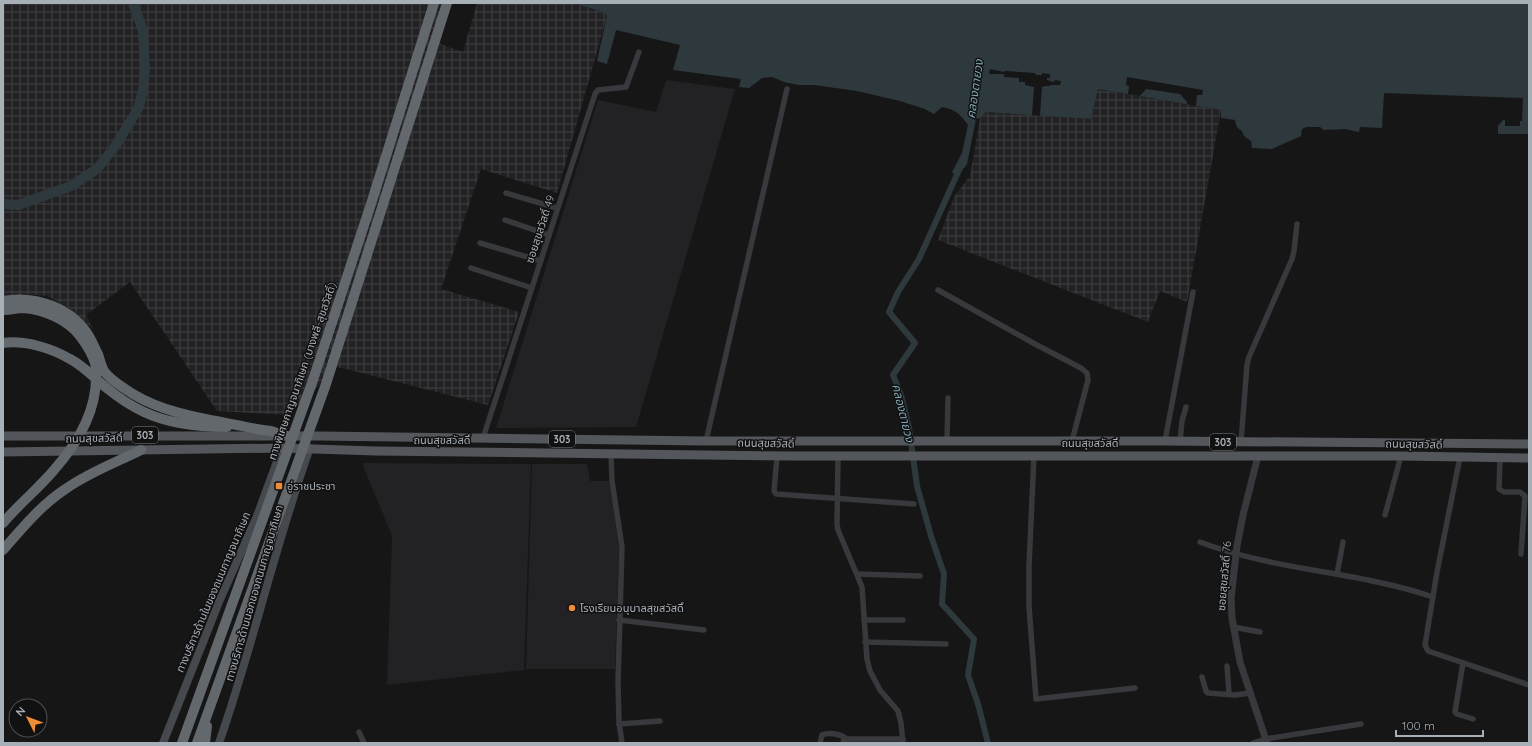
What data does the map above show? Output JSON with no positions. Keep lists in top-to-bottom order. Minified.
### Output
{"streets":{"highway":["ทางพิเศษกาญจนาภิเษก (บางพลี-สุขสวัสดิ์)"],"main road":["303","ถนนสุขสวัสดิ์","ทางบริการด้านในของถนนกาญจนาภิเษก","ทางบริการด้านนอกของถนนกาญจนาภิเษก"],"street":["ซอยสุขสวัสดิ์ 49","ซอยสุขสวัสดิ์ 76"]},"crossings":[["ซอยสุขสวัสดิ์ 49","ถนนสุขสวัสดิ์"],["ถนนสุขสวัสดิ์","ซอยสุขสวัสดิ์ 76"],["ถนนสุขสวัสดิ์","ทางบริการด้านในของถนนกาญจนาภิเษก"],["ถนนสุขสวัสดิ์","ทางบริการด้านนอกของถนนกาญจนาภิเษก"]],"water":["คลองตายวง"],"places":{"transit":["อู่ราชประชา"],"other":["โรงเรียนอนุบาลสุขสวัสดิ์"]},"scale_bar":"100 m","north":"top left"}
